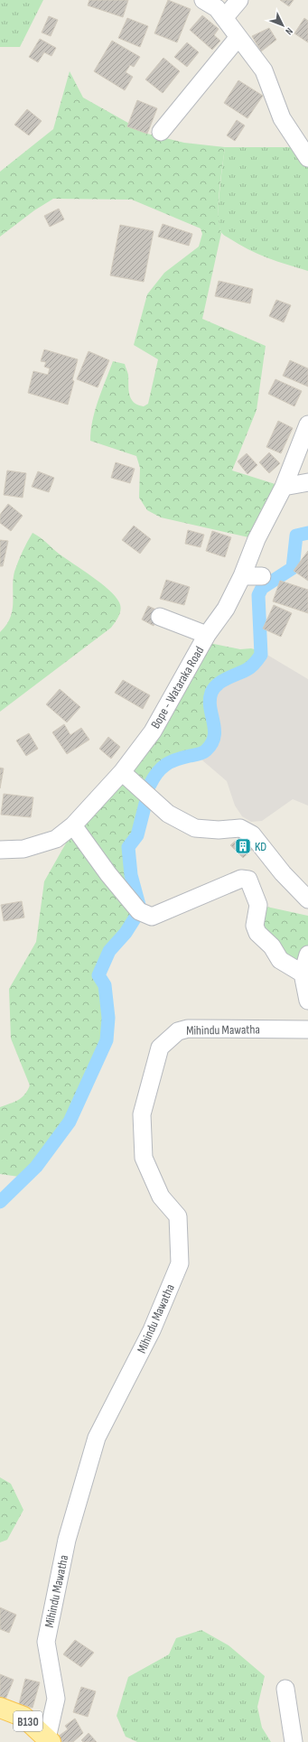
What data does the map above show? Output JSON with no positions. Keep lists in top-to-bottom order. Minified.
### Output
{"streets":{"main road":["B130"],"street":["Bope - Wataraka Road","Mihindu Mawatha"]},"crossings":[["Mihindu Mawatha","B130"]],"places":{"building":["KD"]},"north":"bottom right"}
